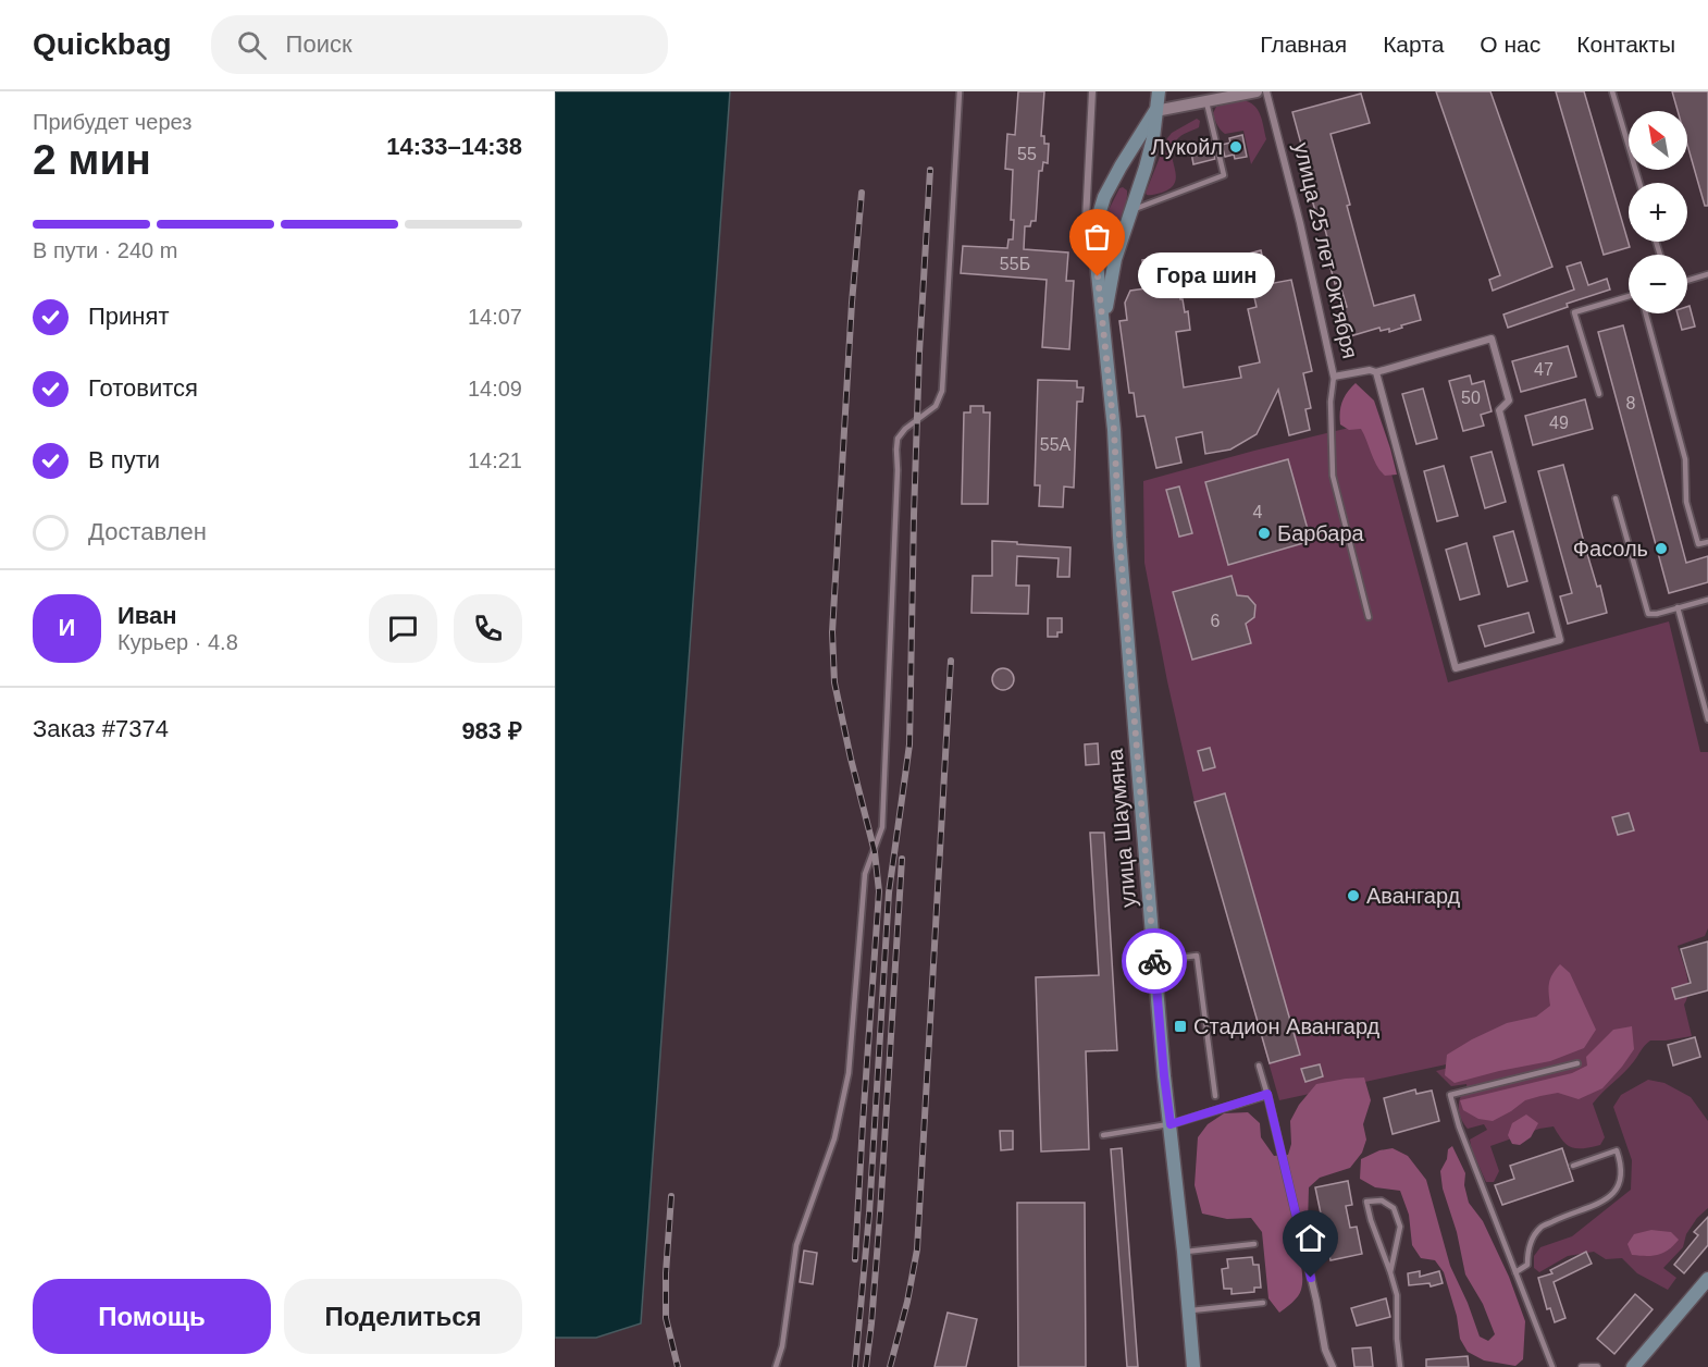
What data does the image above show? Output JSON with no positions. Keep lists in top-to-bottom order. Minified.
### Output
{"streets":{"main road":["улица Шаумяна"],"street":["улица 25 лет Октября"]},"places":{"other":["Лукойл","Гора шин","Барбара","Фасоль","Авангард"],"transit":["Стадион Авангард"]},"house_numbers":["55","55Б","47","50","8","49","55А","4","6"],"north":"top left","page":{"header":"Quickbag","search":"Поиск","nav":["Главная","Карта","О нас","Контакты"],"heading":["2 мин","Прибудет через","14:33–14:38"],"panel":["Иван","Курьер · 4.8","Заказ #7374","983 ₽"],"map_buttons":["+","−"],"bar":"В пути · 240 m","bubble":"Гора шин","list":[["Принят","14:07"],["Готовится","14:09"],["В пути","14:21"],"Доставлен"],"round":"И","buttons":["Помощь","Поделиться"]}}
